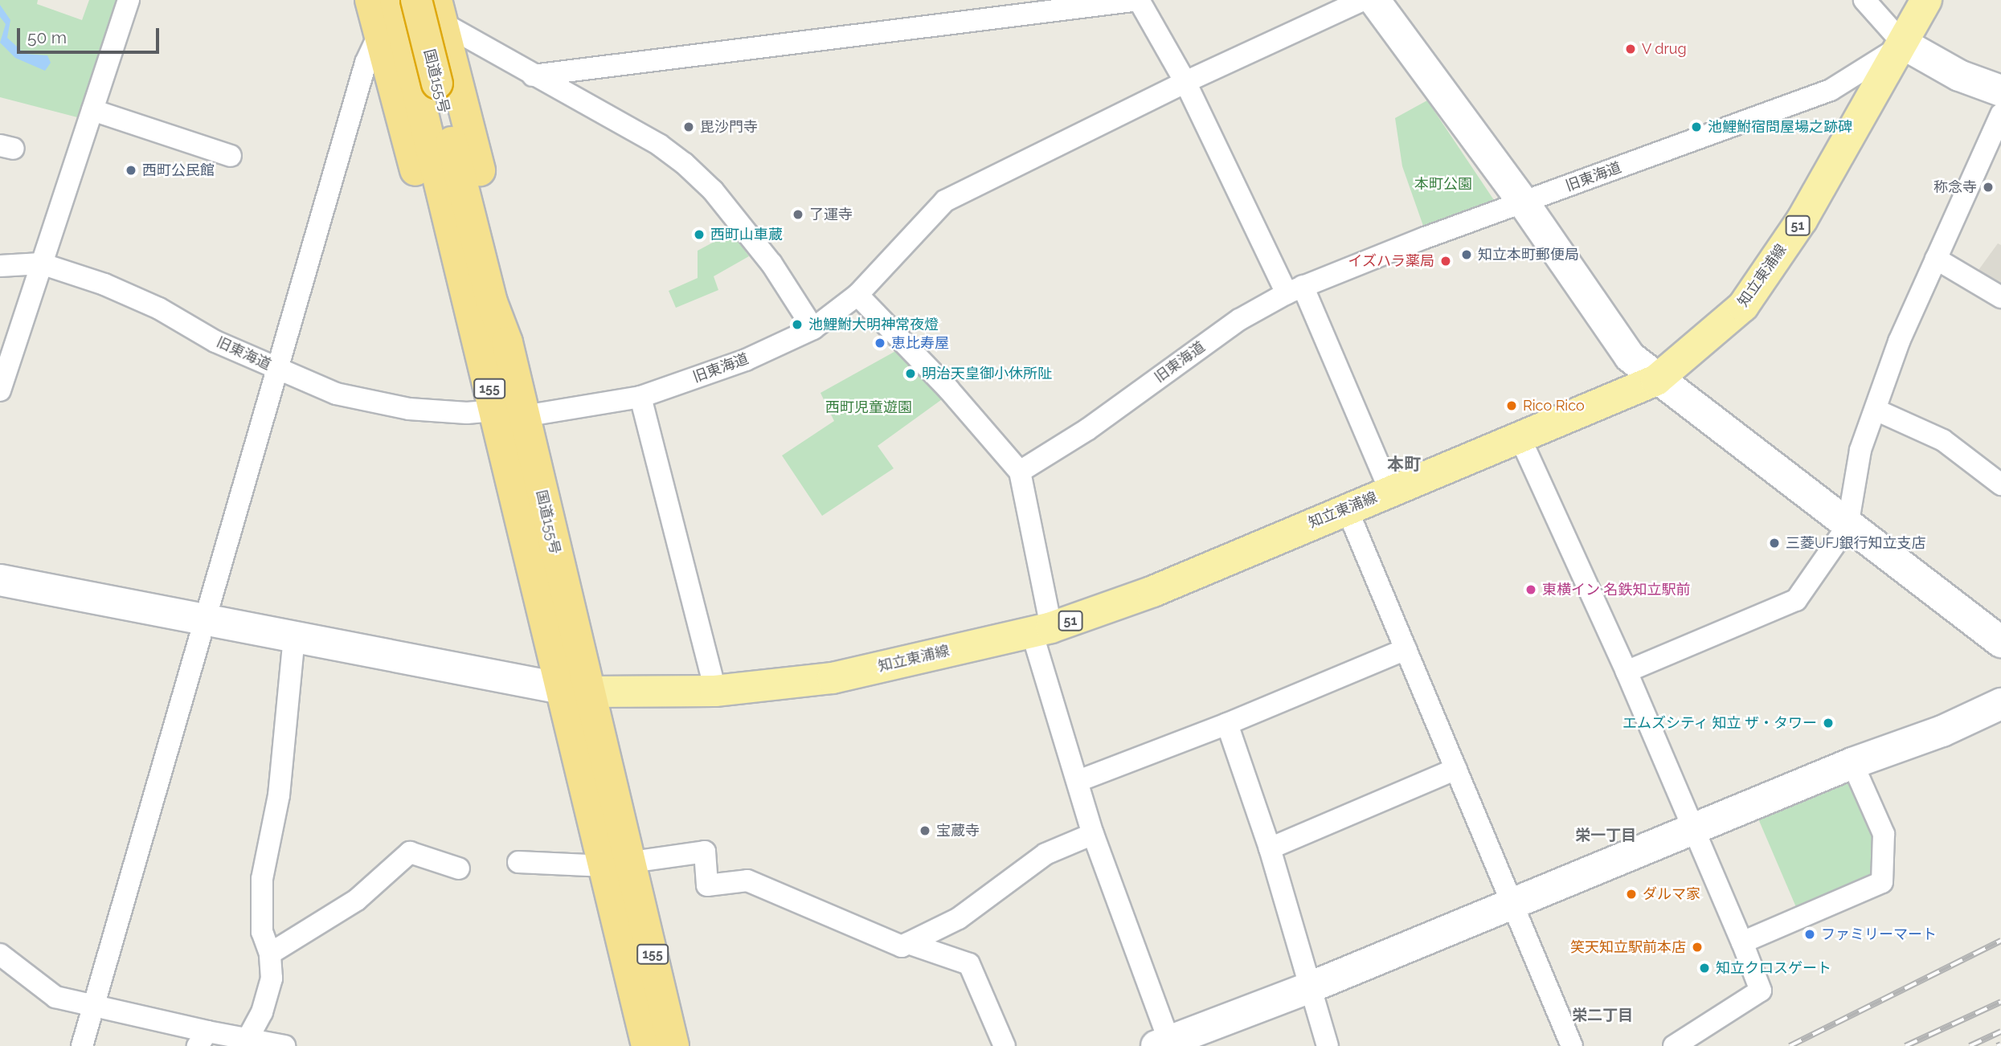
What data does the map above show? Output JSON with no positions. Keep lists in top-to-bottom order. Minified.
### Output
{"streets":{"highway":["国道155号","155"],"main road":["51","知立東浦線"],"street":["旧東海道"]},"crossings":[["国道155号","旧東海道"],["国道155号","知立東浦線"],["国道155号","155"],["旧東海道","知立東浦線"]],"districts":["本町","栄一丁目","栄二丁目"],"parks":["本町公園","西町児童遊園"],"places":["V drug","毘沙門寺","池鯉鮒宿問屋場之跡碑","西町公民館","称念寺","了運寺","西町山車蔵","知立本町郵便局","イズハラ薬局","池鯉鮒大明神常夜燈","恵比寿屋","明治天皇御小休所阯","Rico Rico","三菱UFJ銀行知立支店","東横イン 名鉄知立駅前","エムズシティ 知立 ザ・タワー","宝蔵寺","ダルマ家","ファミリーマート","笑天知立駅前本店","知立クロスゲート"],"scale_bar":"50 m"}
